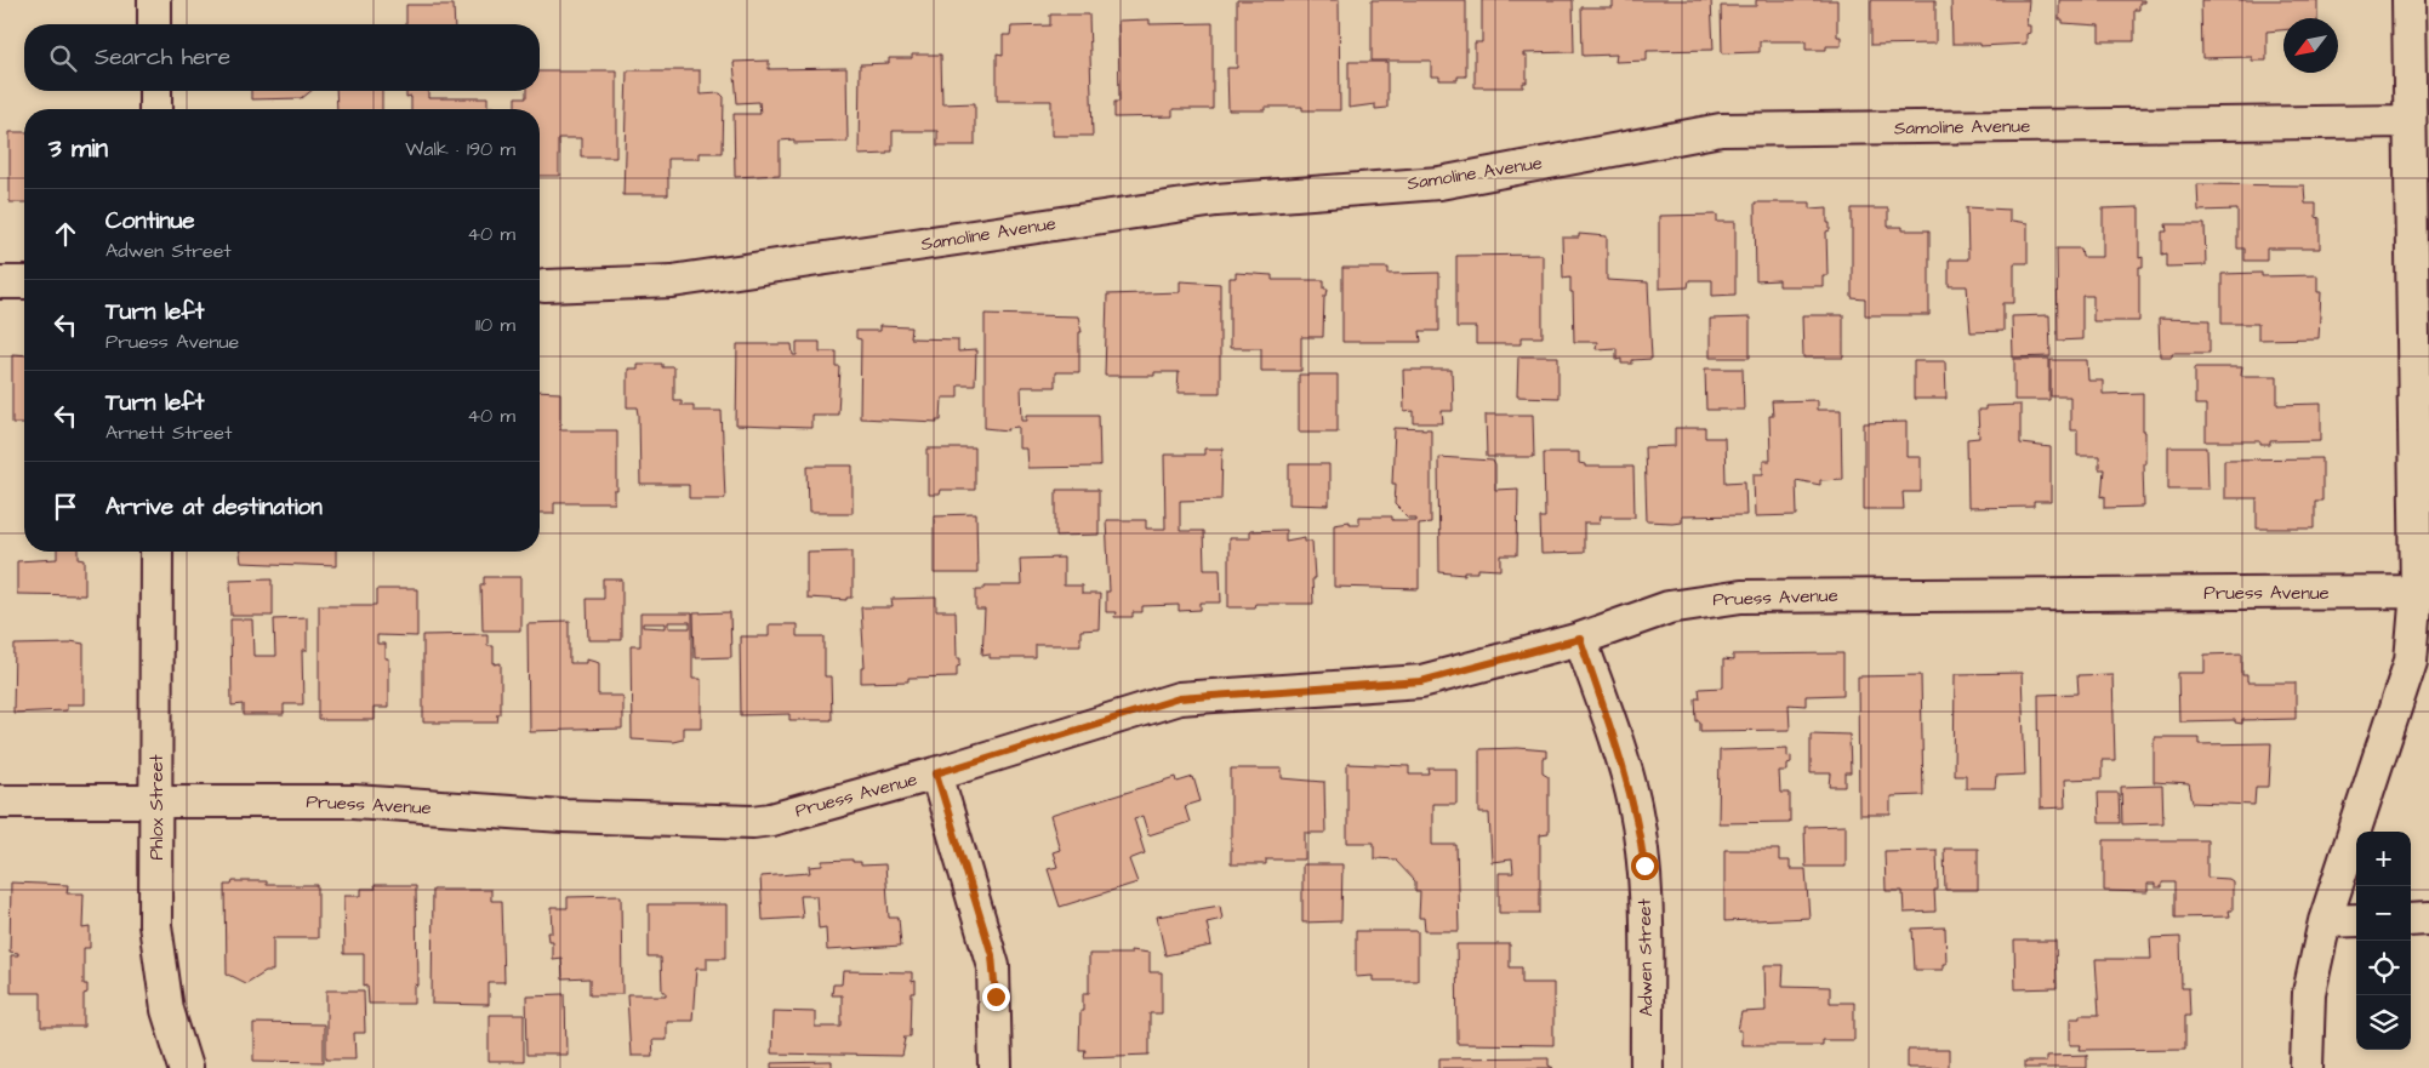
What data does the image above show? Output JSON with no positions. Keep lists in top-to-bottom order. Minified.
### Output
{"streets":{"street":["Samoline Avenue","Pruess Avenue","Phlox Street","Adwen Street"]},"crossings":[["Pruess Avenue","Phlox Street"],["Pruess Avenue","Adwen Street"]],"north":"bottom left","page":{"search":"Search here","heading":["3 min","Walk · 190 m"],"list":[["Continue","Adwen Street","40 m"],["Turn left","Pruess Avenue","110 m"],["Turn left","Arnett Street","40 m"],"Arrive at destination"],"map_buttons":["+","−"]}}
